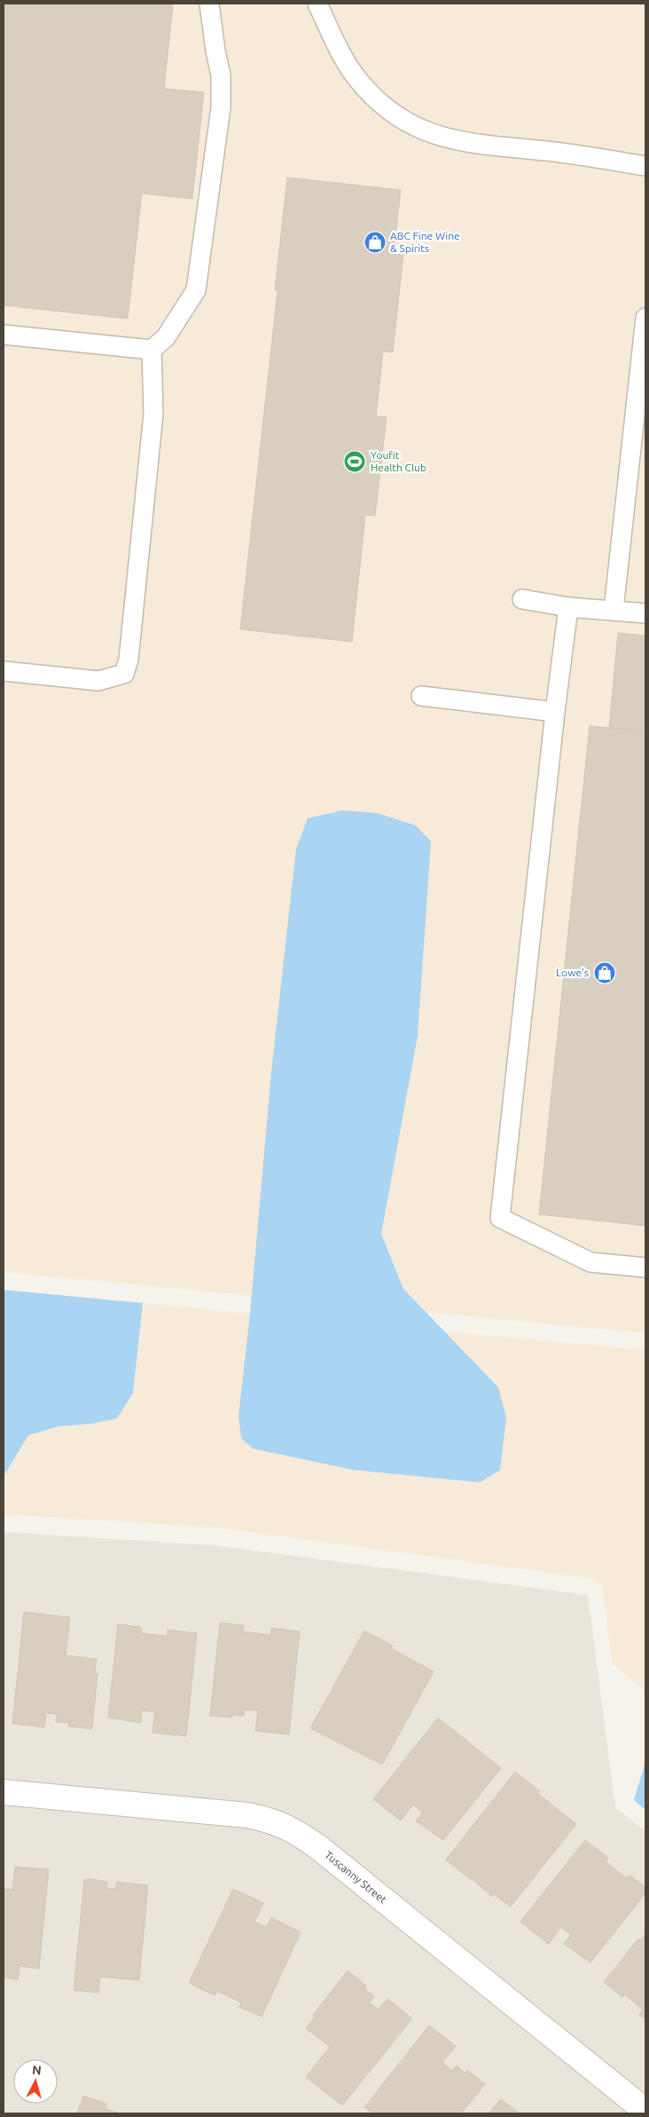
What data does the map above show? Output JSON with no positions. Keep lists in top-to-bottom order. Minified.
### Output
{"streets":{"street":["Tuscanny Street"]},"places":{"shop":["ABC Fine Wine & Spirits","Lowe's"],"sports":["Youfit Health Club"]},"north":"top"}
